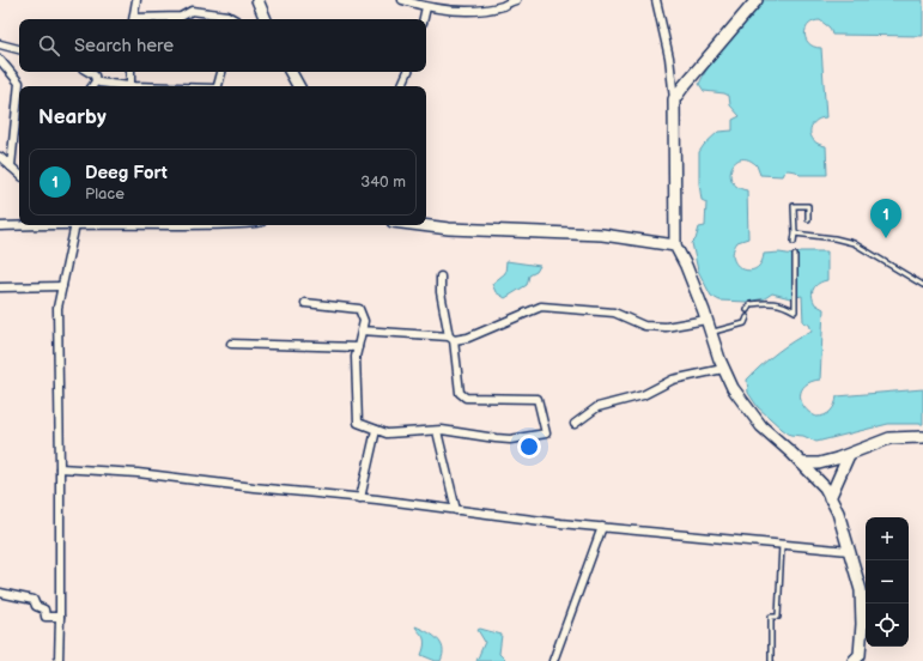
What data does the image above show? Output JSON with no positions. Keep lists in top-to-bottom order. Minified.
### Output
{"page":{"search":"Search here","heading":"Nearby","list":[{"mark":"1","name":"Deeg Fort","note":"Place","value":"340 m"}],"pins":"1","map_buttons":["+","−"]}}
